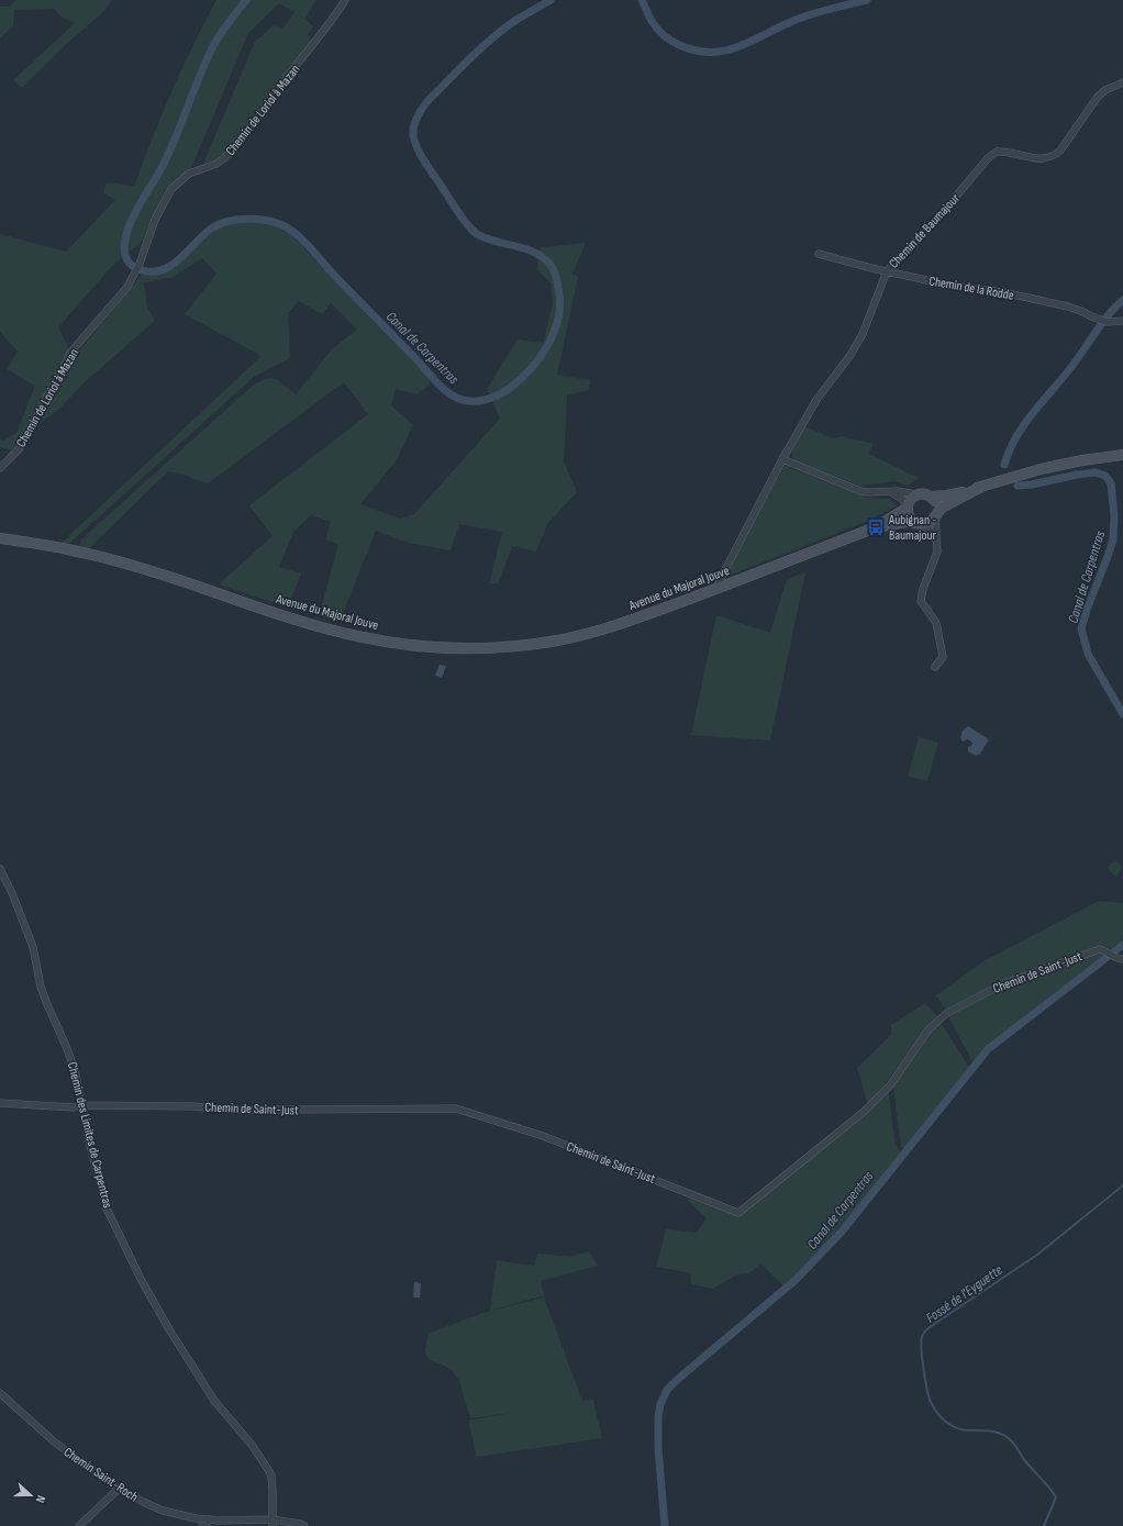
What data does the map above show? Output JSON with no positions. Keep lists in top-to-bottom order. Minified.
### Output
{"streets":{"main road":["Avenue du Majoral Jouve"],"street":["Chemin de Loriol à Mazan","Chemin de Baumajour","Chemin de la Rodde","Chemin de Saint-Just","Chemin des Limites de Carpentras","Chemin Saint-Roch"]},"crossings":[["Chemin de Baumajour","Chemin de la Rodde"],["Chemin de Baumajour","Avenue du Majoral Jouve"],["Chemin de Saint-Just","Chemin des Limites de Carpentras"],["Chemin des Limites de Carpentras","Chemin Saint-Roch"]],"water":["Canal de Carpentras","Fossé de l'Eyguette"],"places":{"bus stop":["Aubignan - Baumajour"]},"north":"right"}
